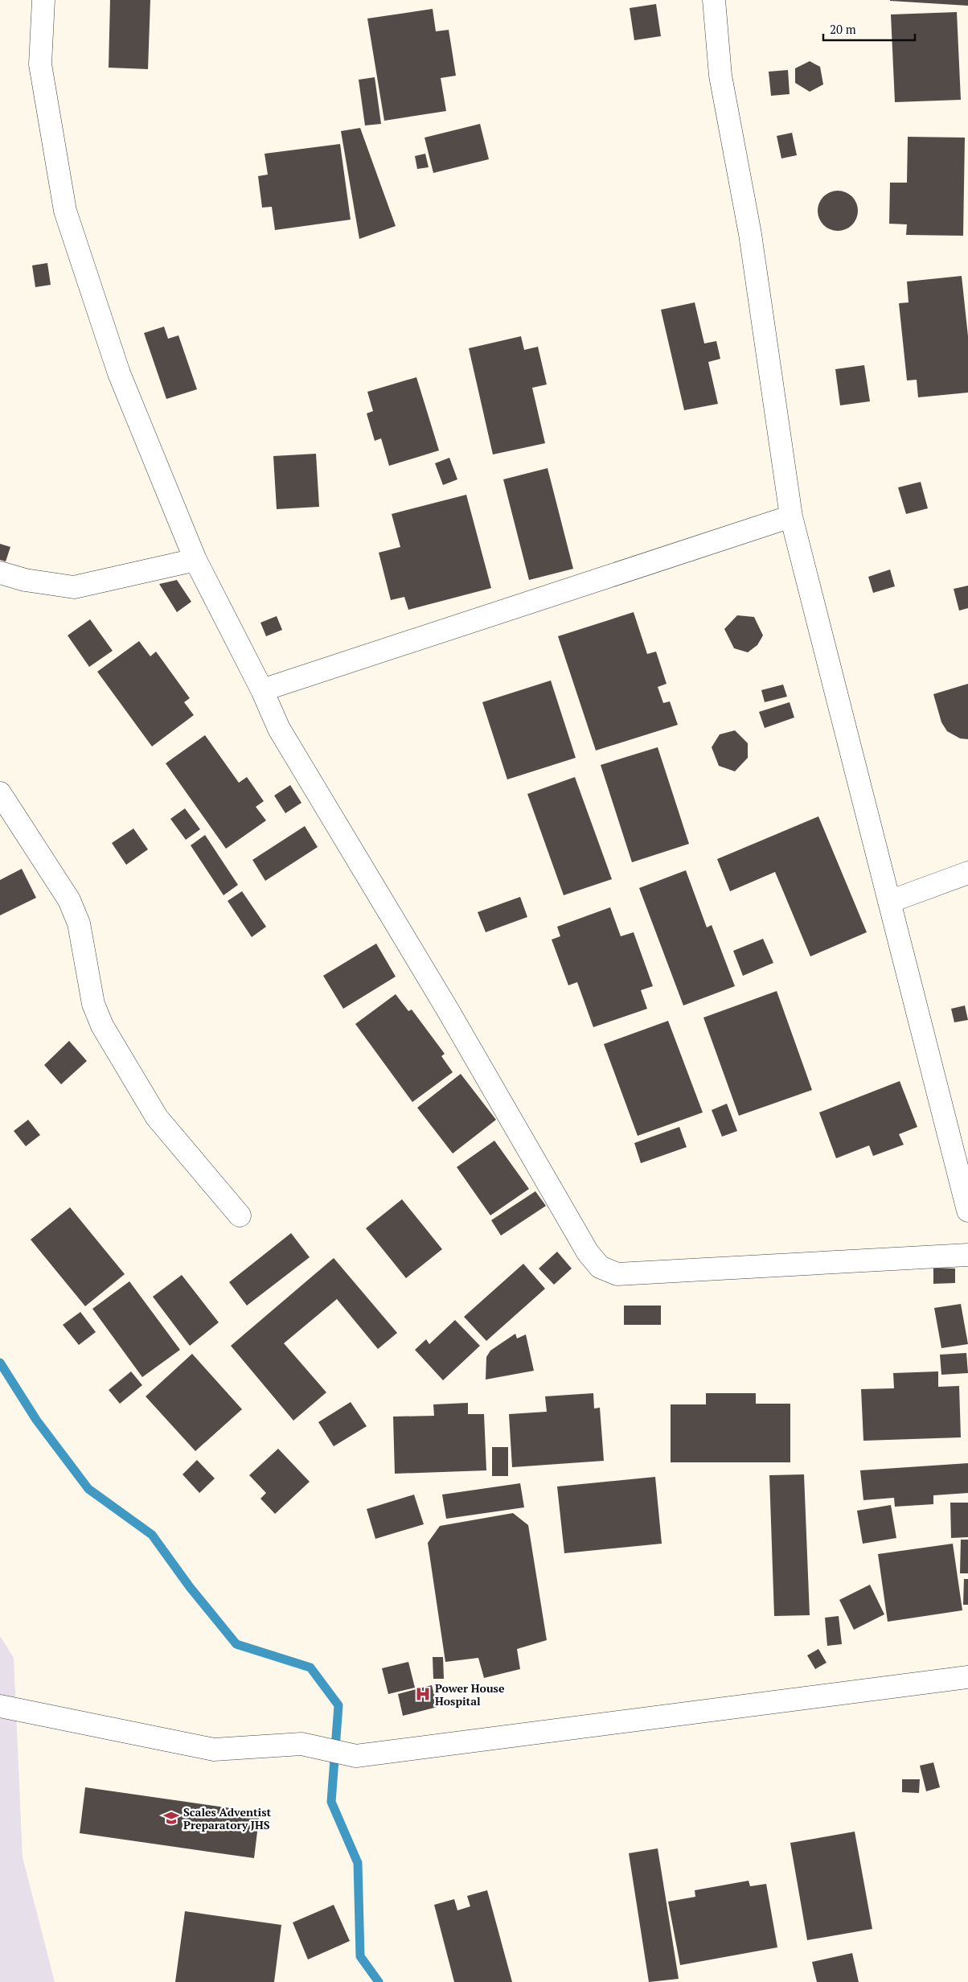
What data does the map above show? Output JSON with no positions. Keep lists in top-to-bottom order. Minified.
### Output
{"places":{"hospital":["Power House Hospital"],"school or university":["Scales Adventist Preparatory JHS"]},"scale_bar":"20 m"}
